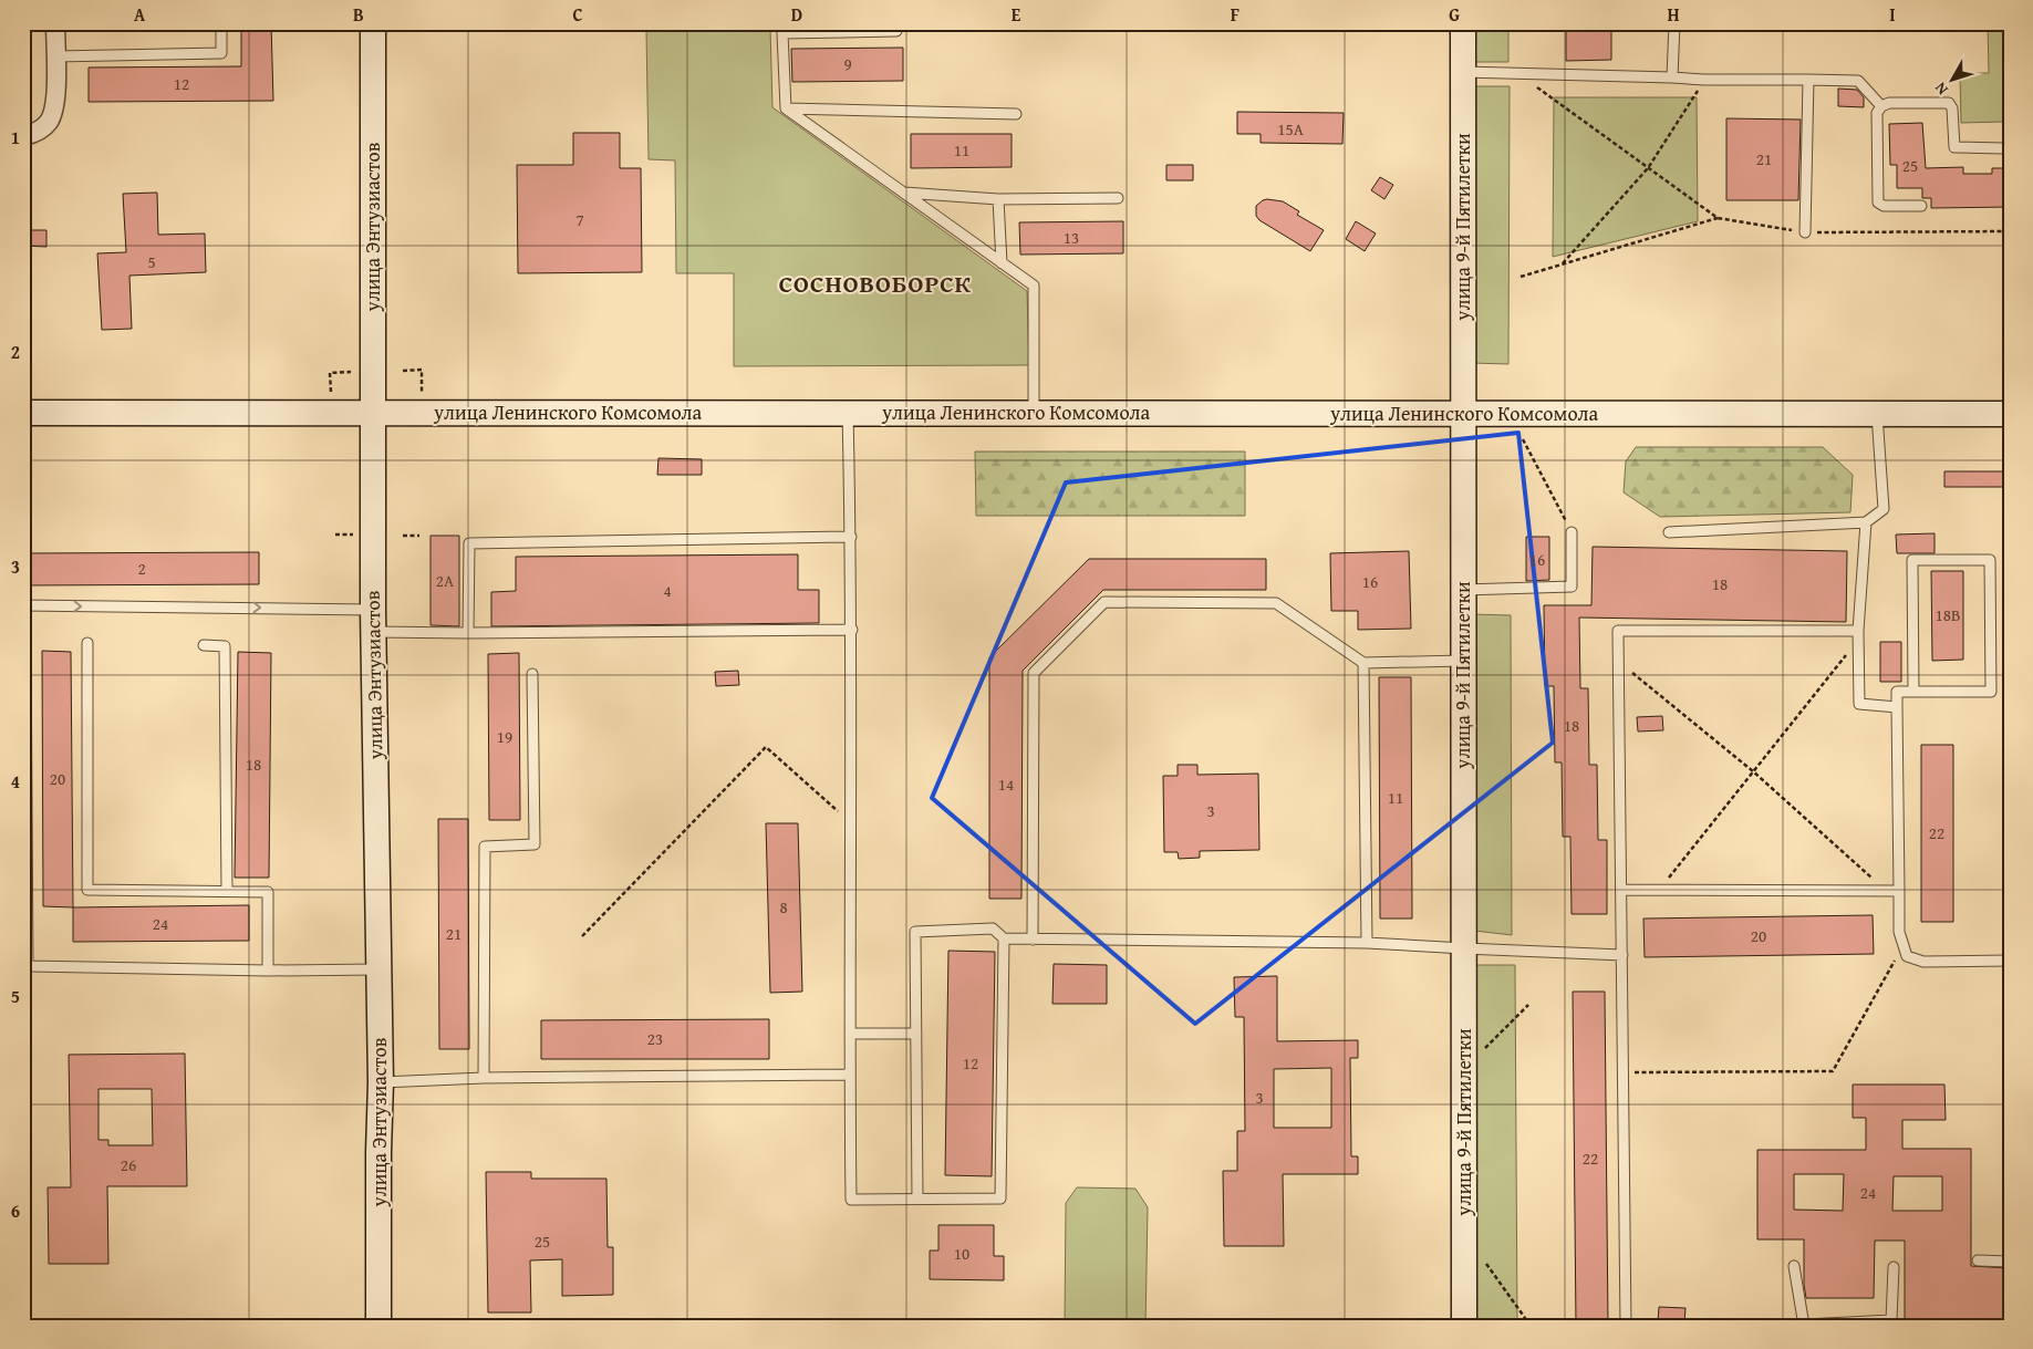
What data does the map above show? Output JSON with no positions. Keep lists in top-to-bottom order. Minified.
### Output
{"streets":{"street":["улица Энтузиастов","улица 9-й Пятилетки","улица Ленинского Комсомола"]},"crossings":[["улица Энтузиастов","улица Ленинского Комсомола"],["улица 9-й Пятилетки","улица Ленинского Комсомола"]],"districts":["СОСНОВОБОРСК"],"house_numbers":["9","12","15А","11","21","25","7","13","5","16","2","2А","16","18","4","18В","18","19","18","20","14","11","3","22","8","24","21","20","23","12","3","22","26","24","25","10"],"north":"bottom left","grid":{"columns":["A","B","C","D","E","F","G","H","I"],"rows":["1","2","3","4","5","6"]}}
